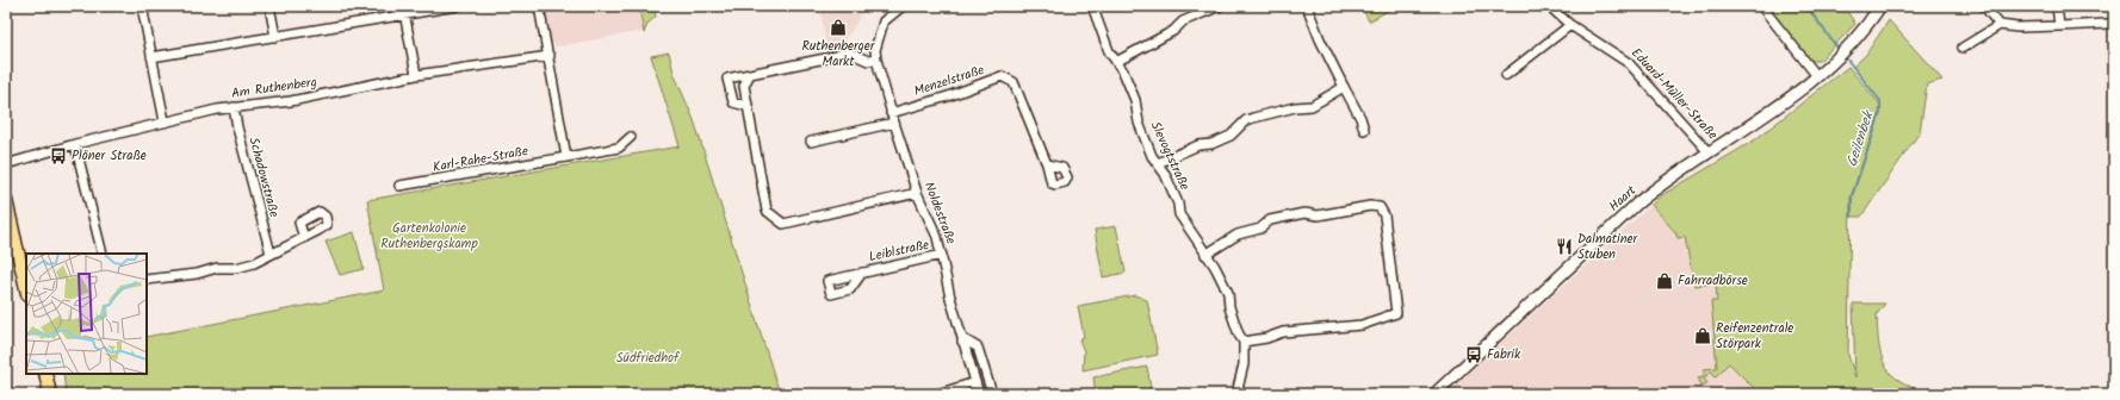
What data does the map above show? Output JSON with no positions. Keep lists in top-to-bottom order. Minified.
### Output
{"streets":{"main road":["Haart"],"street":["Menzelstraße","Am Ruthenberg","Eduard-Müller-Straße","Slevogtstraße","Karl-Rahe-Straße","Schadowstraße","Noldestraße","Leiblstraße"]},"crossings":[["Menzelstraße","Noldestraße"],["Am Ruthenberg","Schadowstraße"],["Eduard-Müller-Straße","Haart"],["Noldestraße","Leiblstraße"]],"water":["Geilenbek"],"parks":["Gartenkolonie Ruthenbergskamp","Südfriedhof"],"places":{"shop":["Ruthenberger Markt","Fahrradbörse","Reifenzentrale Störpark"],"bus stop":["Plöner Straße","Fabrik"],"restaurant":["Dalmatiner Stuben"]}}
